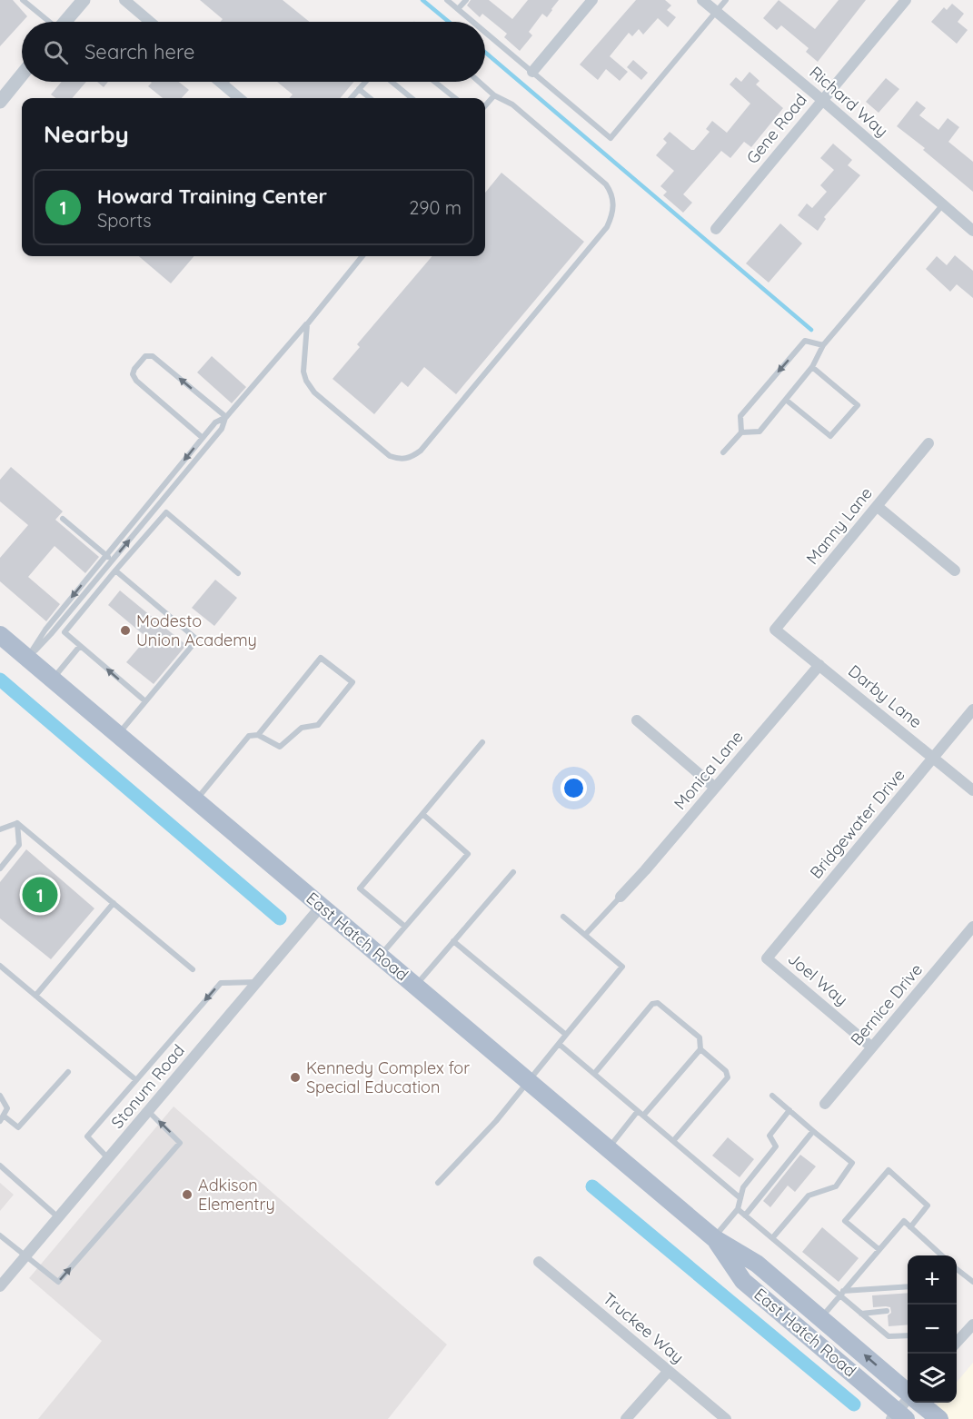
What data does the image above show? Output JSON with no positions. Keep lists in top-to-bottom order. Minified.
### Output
{"streets":{"main road":["East Hatch Road"],"street":["Richard Way","Gene Road","Manny Lane","Darby Lane","Monica Lane","Bridgewater Drive","Joel Way","Bernice Drive","Stonum Road","Truckee Way"]},"crossings":[["Richard Way","Gene Road"],["Manny Lane","Darby Lane"],["Darby Lane","Monica Lane"],["Darby Lane","Bridgewater Drive"],["Bridgewater Drive","Joel Way"],["East Hatch Road","Stonum Road"],["Joel Way","Bernice Drive"]],"places":["Modesto Union Academy","Kennedy Complex for Special Education","Adkison Elementry"],"page":{"search":"Search here","heading":"Nearby","list":[{"mark":"1","name":"Howard Training Center","note":"Sports","value":"290 m"}],"pins":"1","map_buttons":["+","−"]}}
